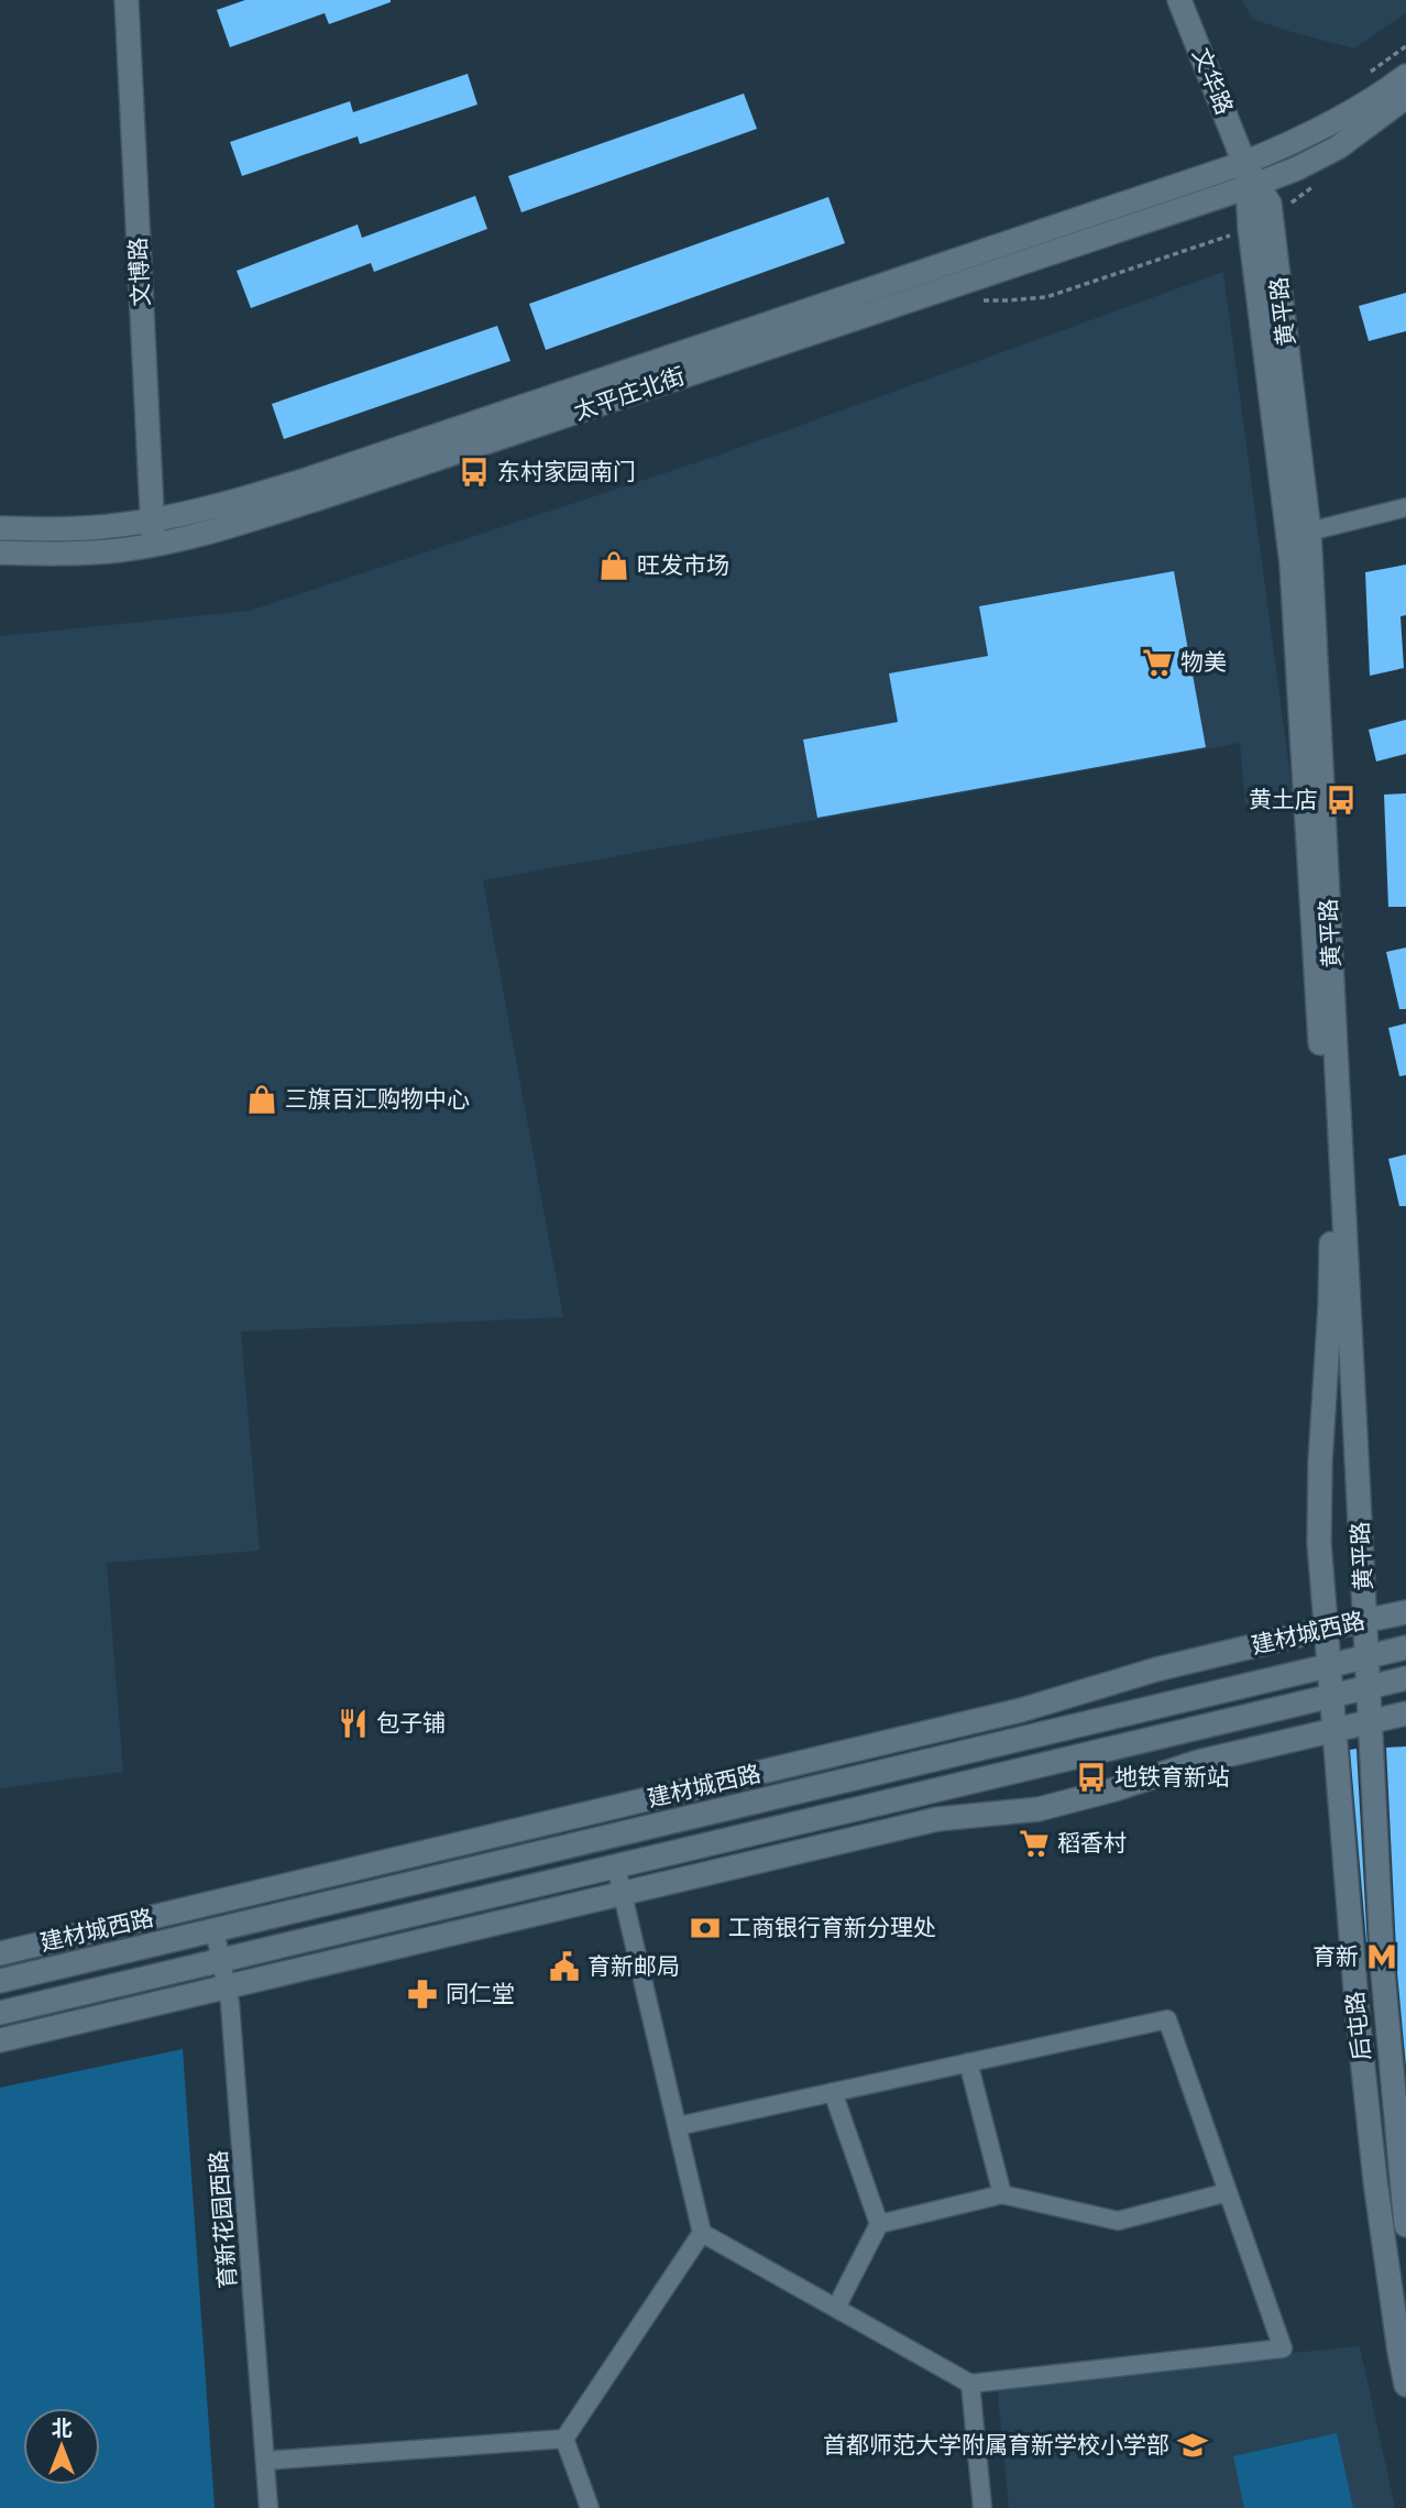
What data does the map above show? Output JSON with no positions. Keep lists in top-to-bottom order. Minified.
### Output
{"streets":{"main road":["文华路","文博路","黄平路","太平庄北街","建材城西路","后屯路"],"street":["育新花园西路"]},"crossings":[["文华路","黄平路"],["文华路","太平庄北街"],["文博路","太平庄北街"],["黄平路","太平庄北街"],["黄平路","建材城西路"],["黄平路","后屯路"],["建材城西路","后屯路"],["建材城西路","育新花园西路"]],"places":{"bus stop":["东村家园南门","黄土店","地铁育新站"],"shop":["旺发市场","三旗百汇购物中心"],"supermarket":["物美","稻香村"],"restaurant":["包子铺"],"bank":["工商银行育新分理处"],"metro station":["育新"],"public building":["育新邮局"],"pharmacy":["同仁堂"],"school or university":["首都师范大学附属育新学校小学部"]},"north":"top"}
